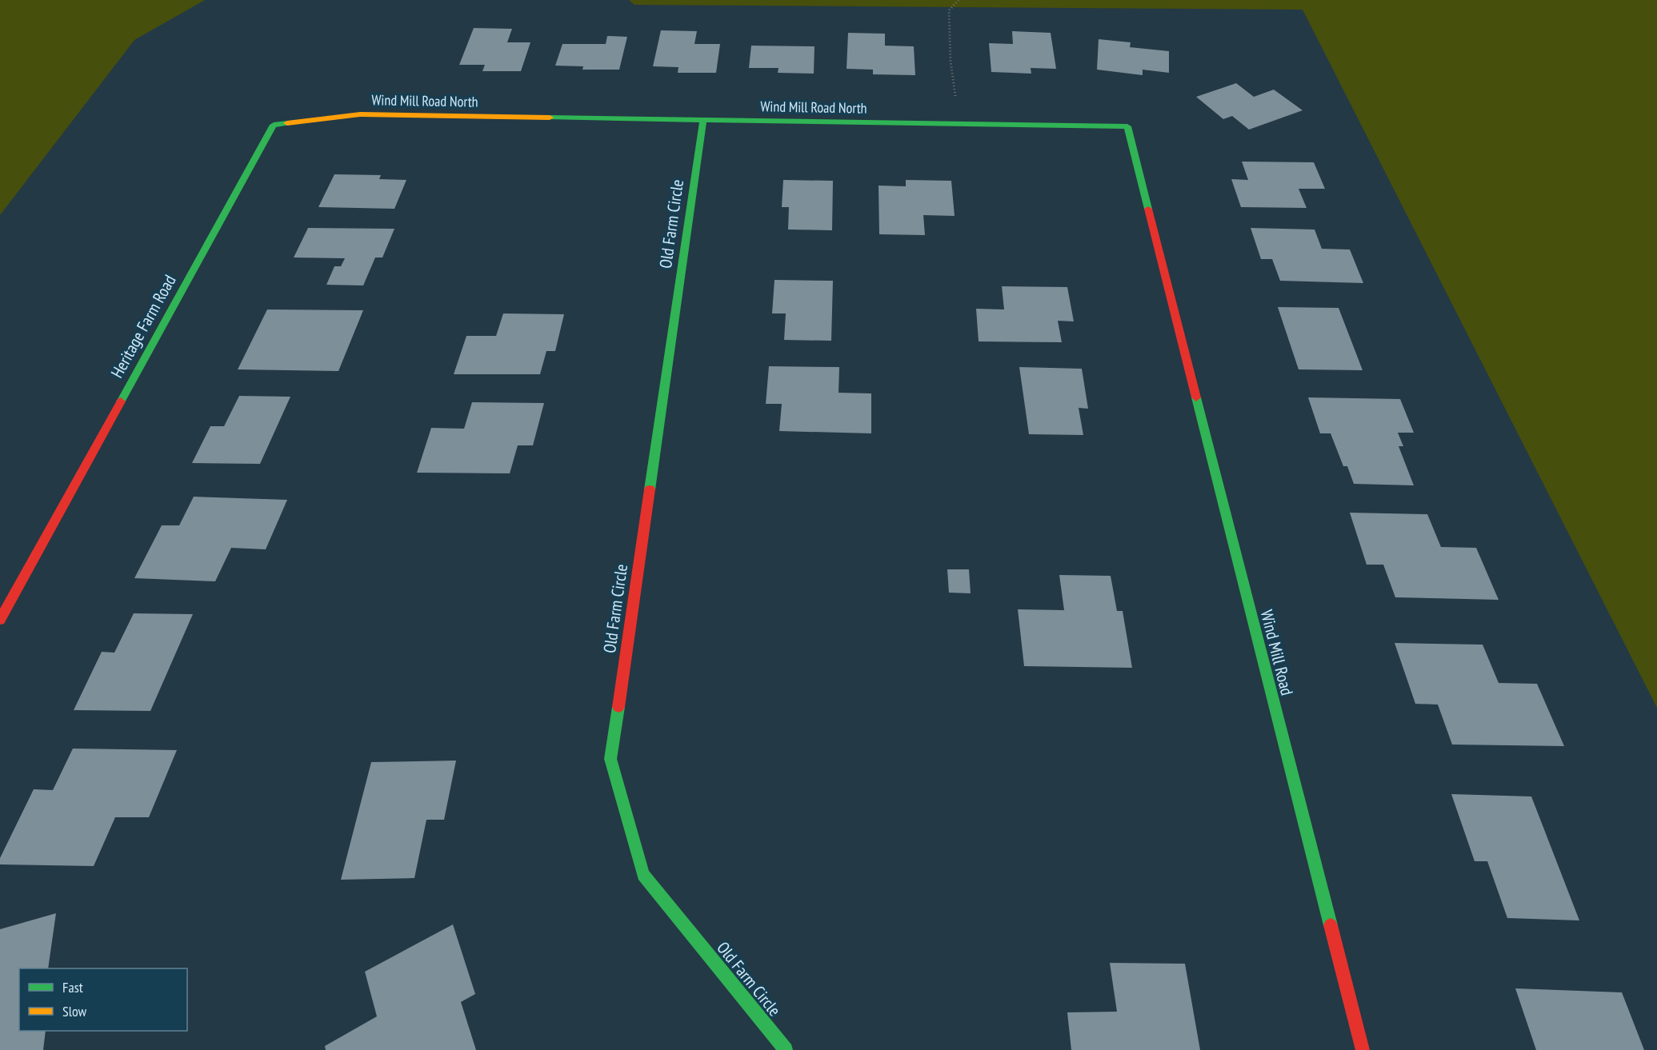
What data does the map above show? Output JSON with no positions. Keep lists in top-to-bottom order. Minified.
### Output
{"streets":{"street":["Wind Mill Road North","Old Farm Circle","Heritage Farm Road","Wind Mill Road"]},"crossings":[["Wind Mill Road North","Old Farm Circle"],["Wind Mill Road North","Heritage Farm Road"],["Wind Mill Road North","Wind Mill Road"]],"legend":["Fast","Slow"]}
